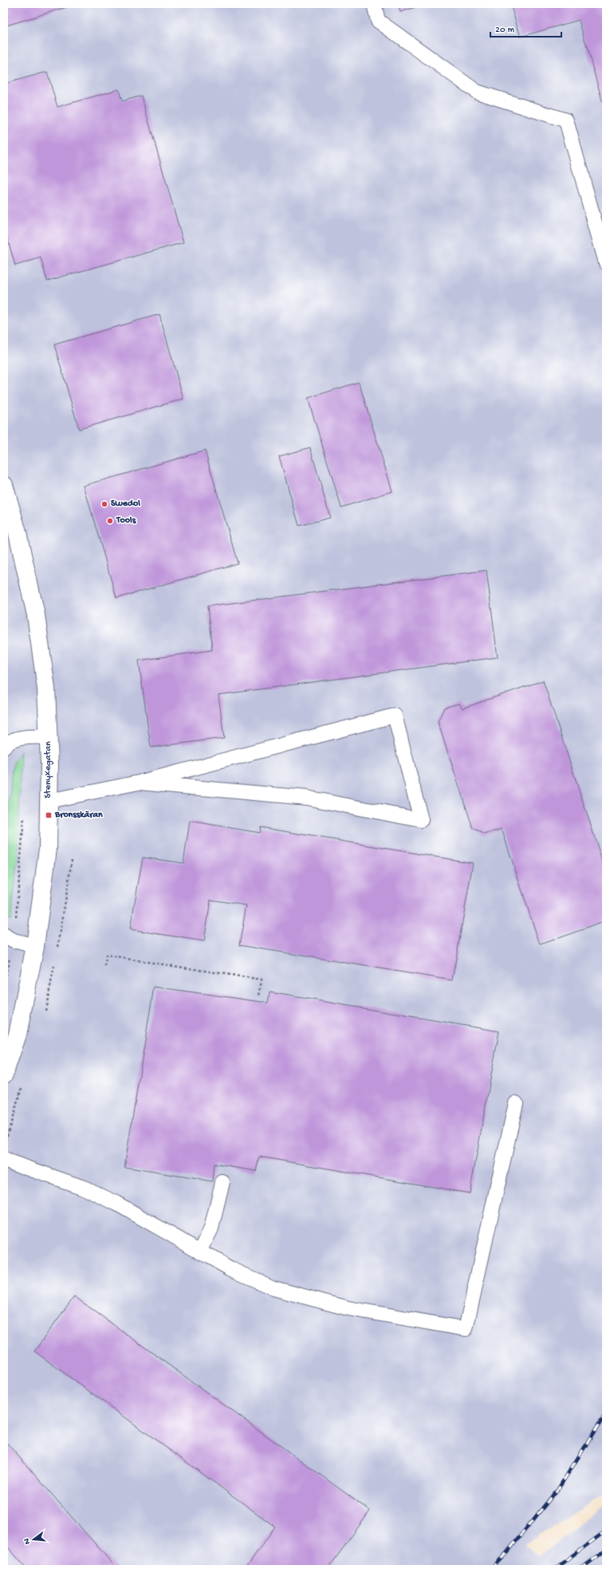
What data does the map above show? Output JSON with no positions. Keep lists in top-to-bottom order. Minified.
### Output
{"streets":{"street":["Stenyxegatan"]},"places":{"other":["Swedol","Tools"],"transit":["Bronsskäran"]},"scale_bar":"20 m","north":"left"}
